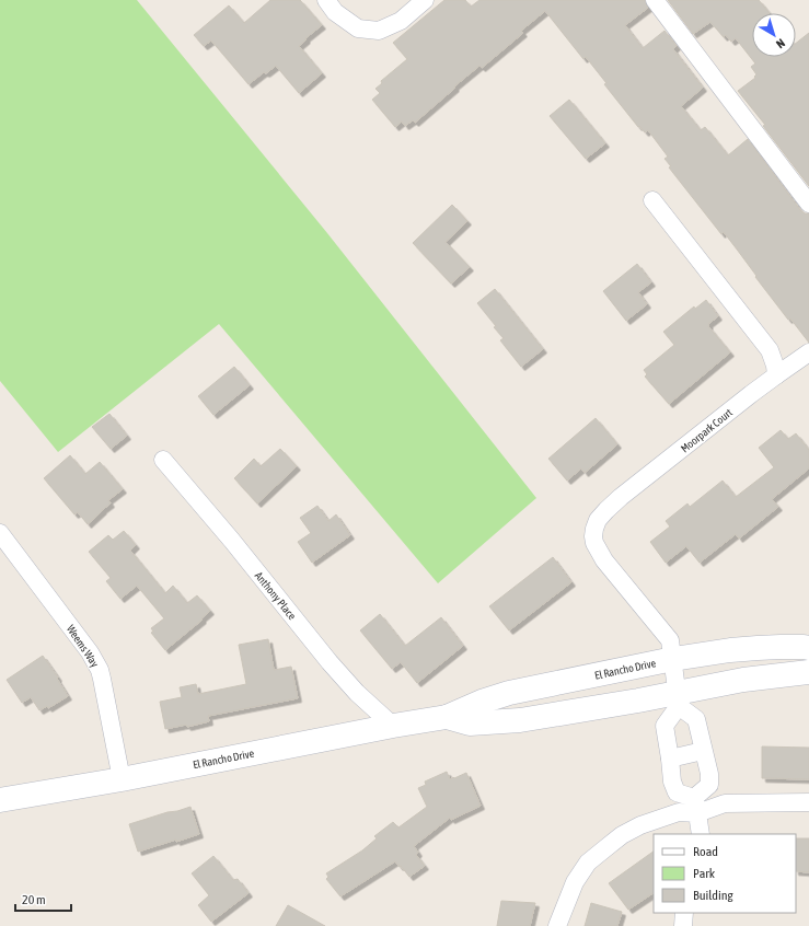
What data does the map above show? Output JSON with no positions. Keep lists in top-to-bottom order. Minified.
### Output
{"streets":{"main road":["El Rancho Drive"],"street":["Moorpark Court","Anthony Place","Weems Way"]},"crossings":[["Moorpark Court","El Rancho Drive"],["Anthony Place","El Rancho Drive"],["Weems Way","El Rancho Drive"]],"legend":["Road","Park","Building"],"scale_bar":"20 m","north":"bottom right"}
